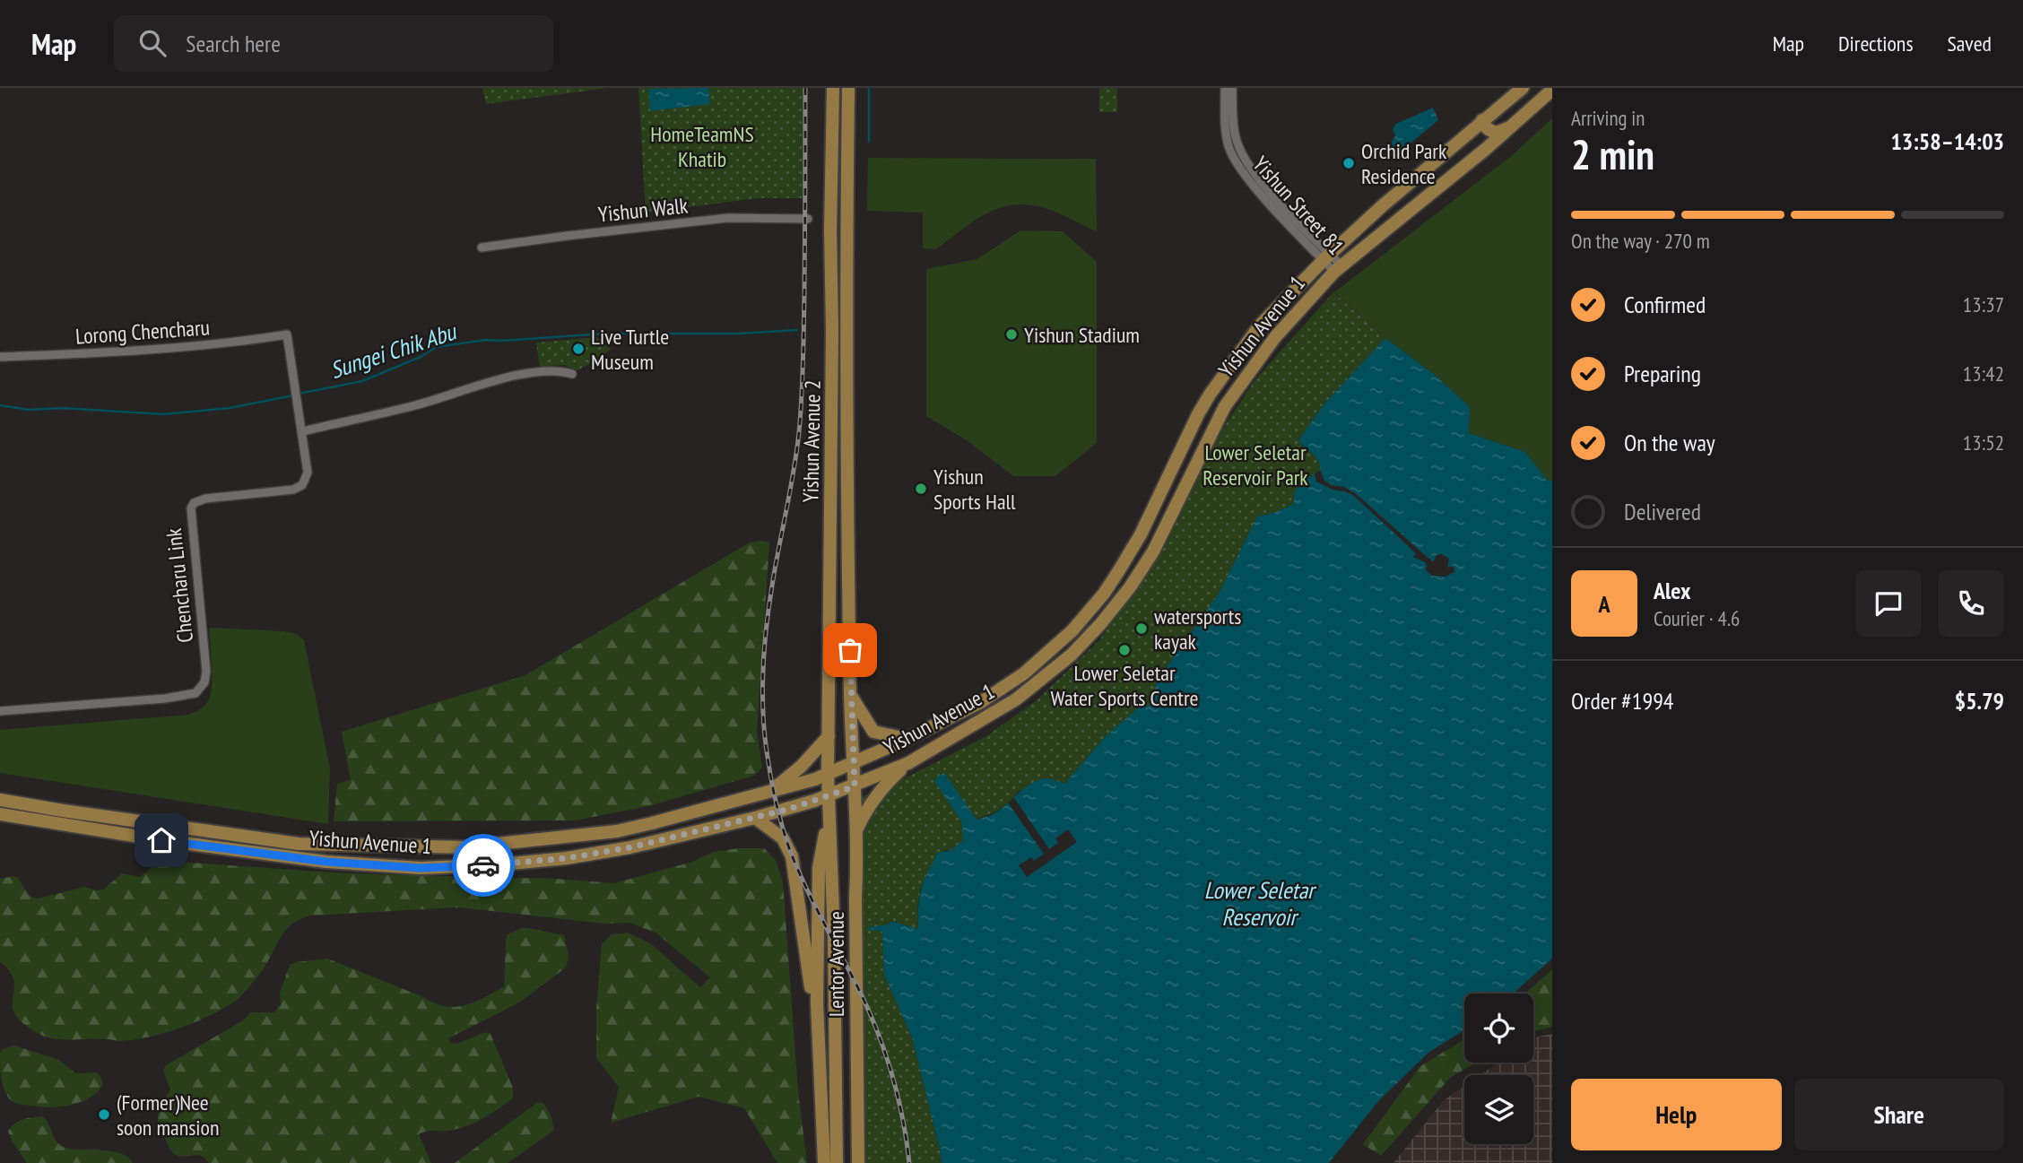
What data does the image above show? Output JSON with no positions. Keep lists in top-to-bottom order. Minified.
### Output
{"streets":{"main road":["Yishun Avenue 1","Yishun Avenue 2","Lentor Avenue"],"street":["Yishun Street 81","Yishun Walk","Lorong Chencharu","Chencharu Link"]},"crossings":[["Yishun Street 81","Yishun Avenue 1"],["Yishun Avenue 1","Yishun Avenue 2"],["Yishun Avenue 1","Lentor Avenue"],["Lorong Chencharu","Chencharu Link"],["Yishun Avenue 2","Lentor Avenue"]],"water":["Sungei Chik Abu","Lower Seletar Reservoir"],"parks":["HomeTeamNS Khatib","Lower Seletar Reservoir Park"],"places":["Orchid Park Residence","Yishun Stadium","Live Turtle Museum","Yishun Sports Hall","watersports kayak","Lower Seletar Water Sports Centre","(Former)Nee soon mansion"],"page":{"header":"Map","search":"Search here","nav":["Map","Directions","Saved"],"heading":["2 min","Arriving in","13:58–14:03"],"panel":["Alex","Courier · 4.6","Order #1994","$5.79"],"bar":"On the way · 270 m","list":[["Confirmed","13:37"],["Preparing","13:42"],["On the way","13:52"],"Delivered"],"round":"A","buttons":["Help","Share"]}}
